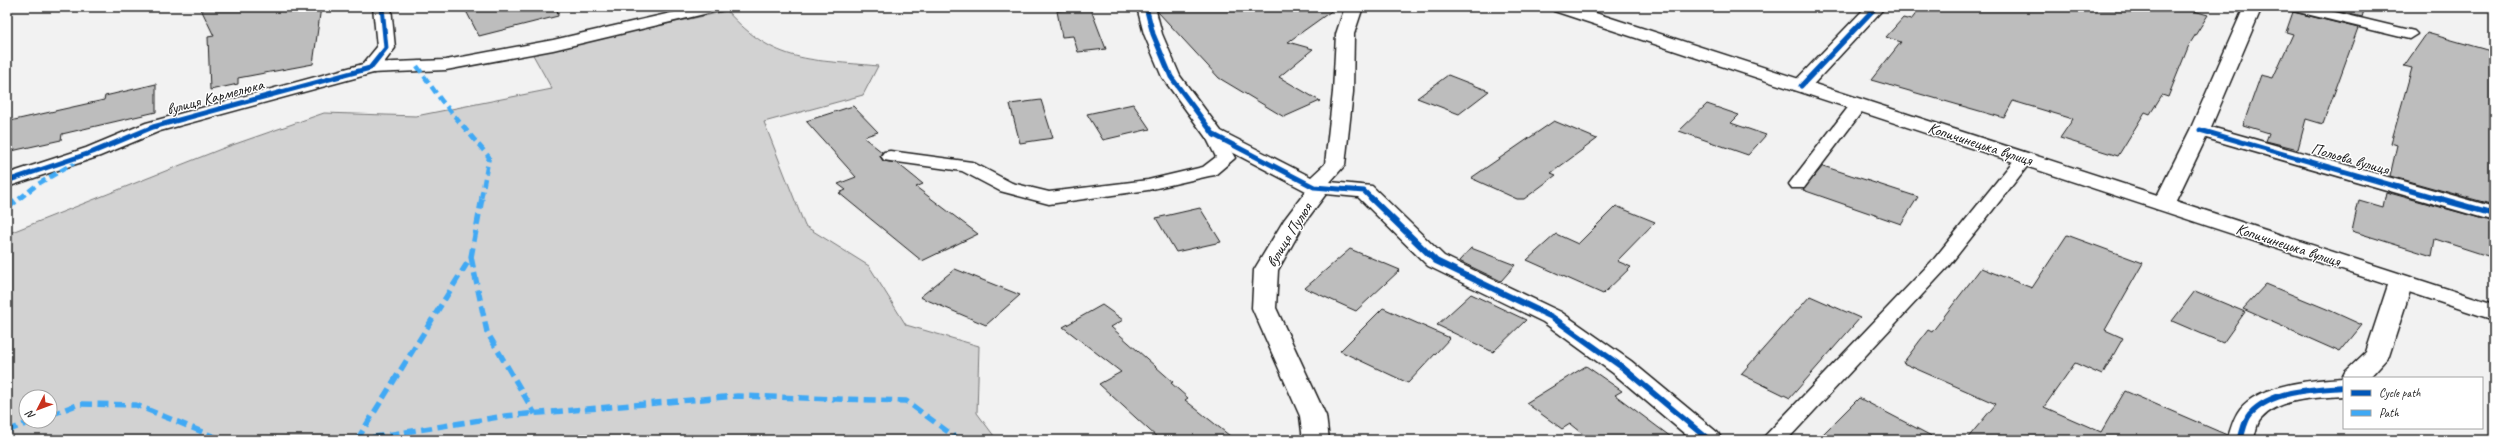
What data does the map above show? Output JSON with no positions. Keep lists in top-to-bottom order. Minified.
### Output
{"streets":{"street":["вулиця Кармелюка","Копичинецька вулиця","Польова вулиця","вулиця Пулюя"]},"legend":["Cycle path","Path"],"north":"bottom left"}
